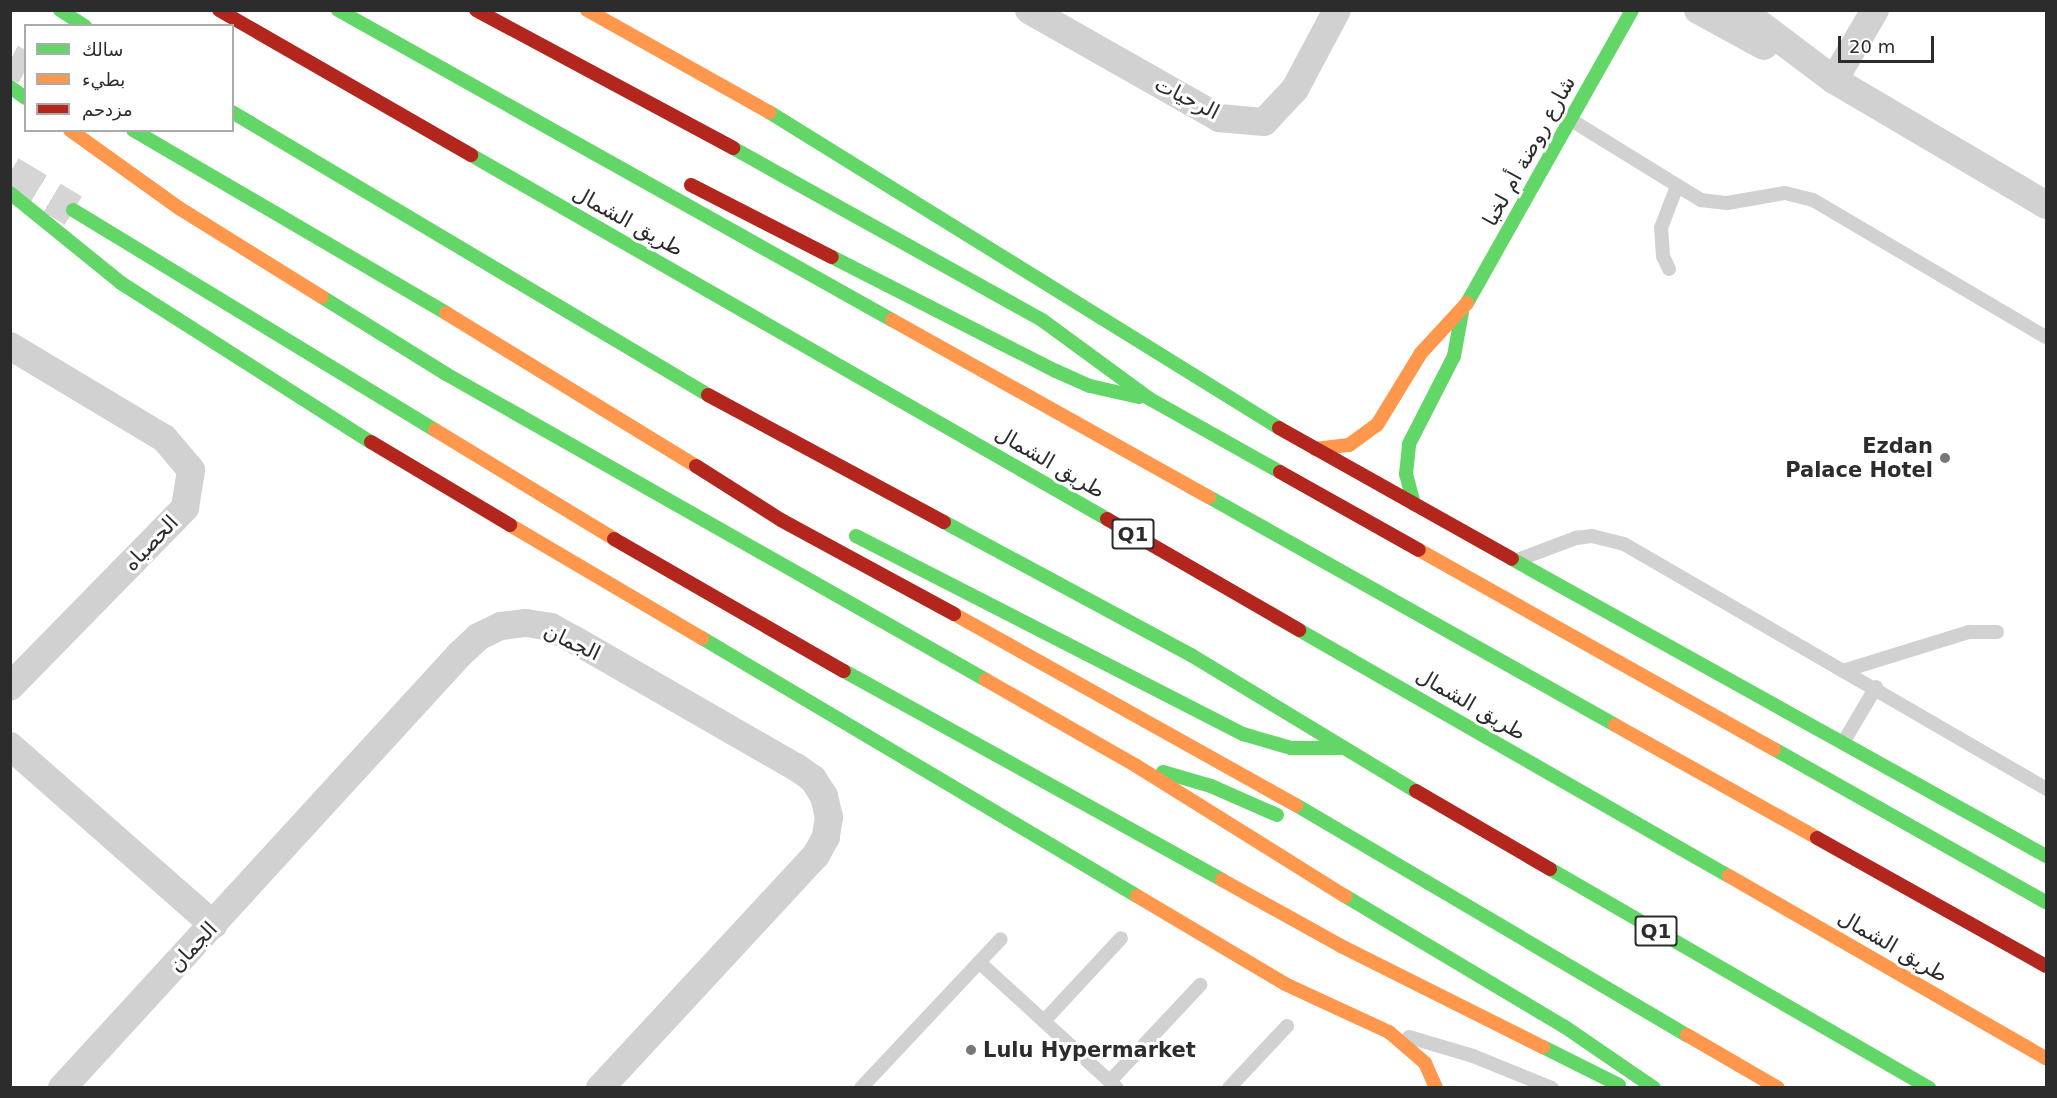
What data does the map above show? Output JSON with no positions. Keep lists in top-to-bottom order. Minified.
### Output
{"streets":{"main road":["شارع روضة أم لخبا","طريق الشمال","Q1"],"street":["الرحيات","الحصباه","الجمان"]},"places":["Ezdan Palace Hotel","Lulu Hypermarket"],"legend":["سالك","بطيء","مزدحم"],"scale_bar":"20 m"}
